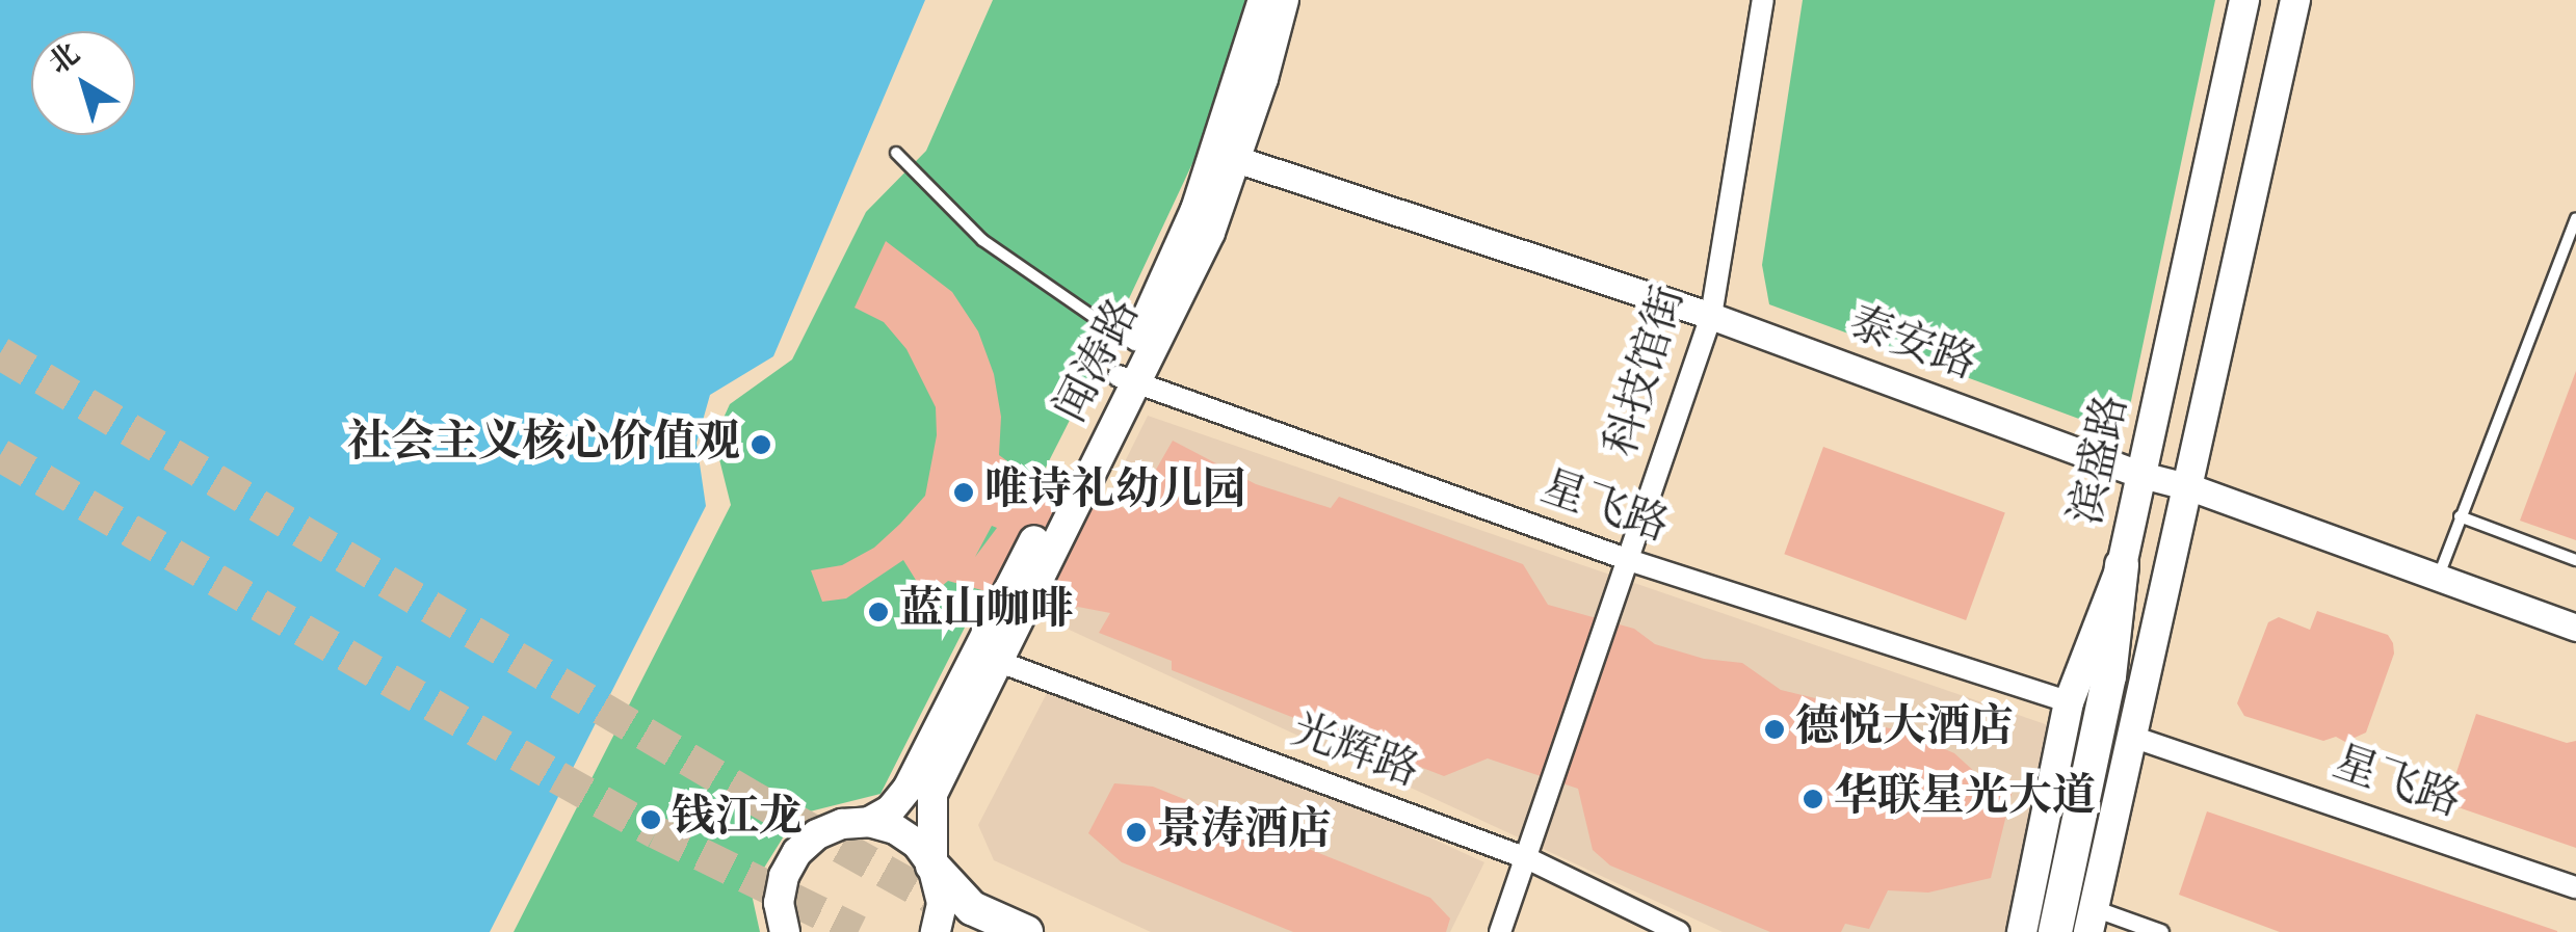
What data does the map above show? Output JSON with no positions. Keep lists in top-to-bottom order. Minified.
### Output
{"streets":{"main road":["闻涛路","滨盛路"],"street":["泰安路","科技馆街","星飞路","光辉路"]},"crossings":[["泰安路","闻涛路"],["泰安路","科技馆街"],["泰安路","滨盛路"],["闻涛路","星飞路"],["闻涛路","光辉路"],["科技馆街","星飞路"],["科技馆街","光辉路"],["滨盛路","星飞路"]],"places":["社会主义核心价值观","唯诗礼幼儿园","蓝山咖啡","德悦大酒店","华联星光大道","钱江龙","景涛酒店"],"north":"top left"}
